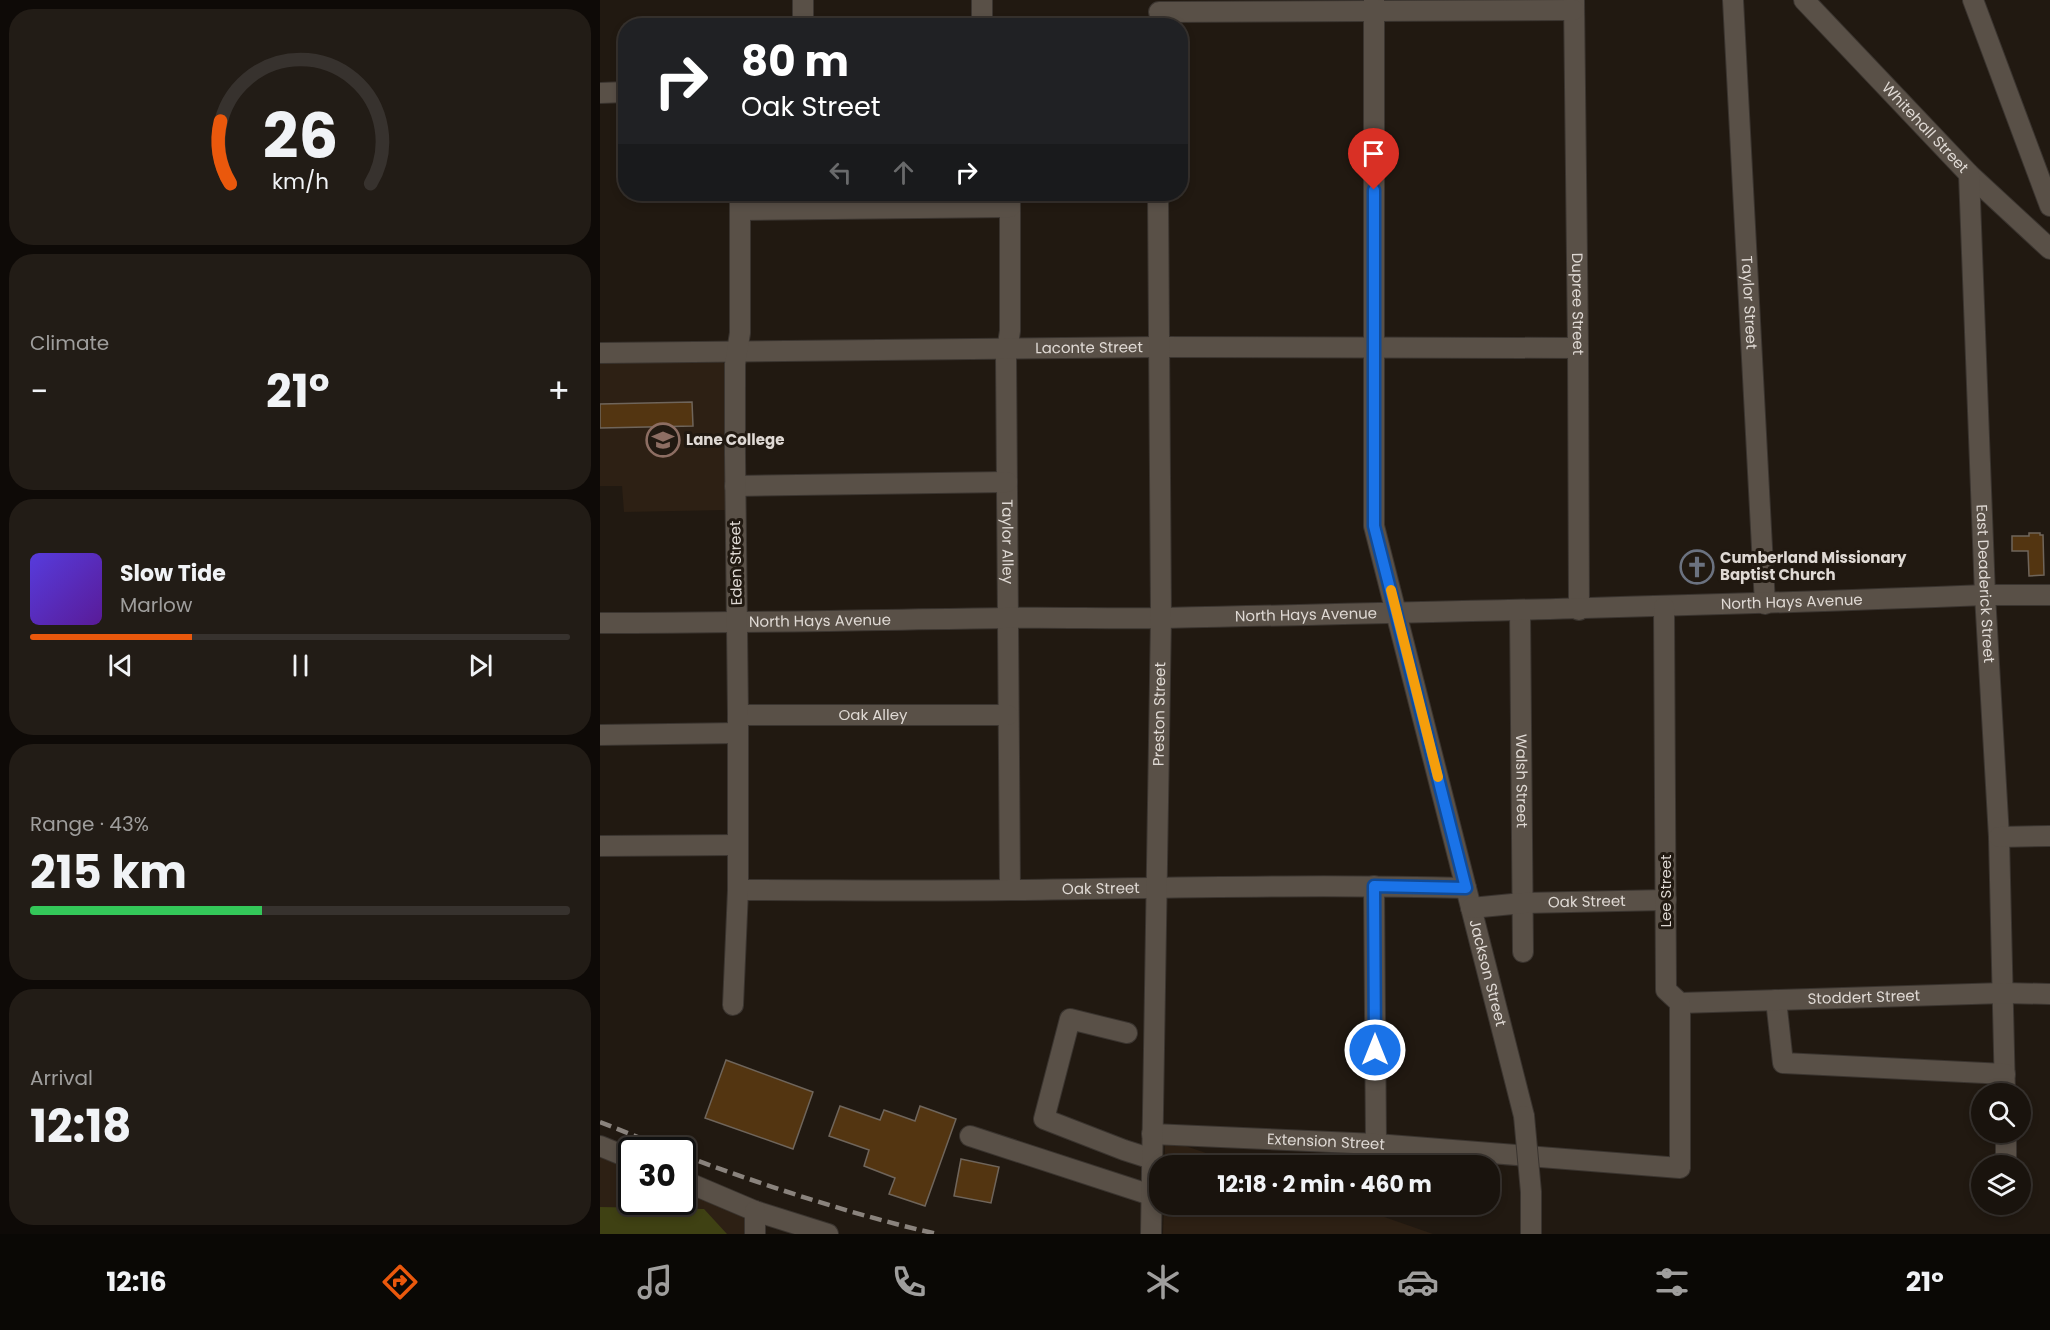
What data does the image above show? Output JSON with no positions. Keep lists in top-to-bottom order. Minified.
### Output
{"streets":{"street":["Whitehall Street","Taylor Street","Dupree Street","Laconte Street","Taylor Alley","Eden Street","East Deaderick Street","North Hays Avenue","Preston Street","Oak Alley","Walsh Street","Oak Street","Lee Street","Jackson Street","Stoddert Street","Extension Street"]},"crossings":[["Whitehall Street","East Deaderick Street"],["Taylor Street","North Hays Avenue"],["Dupree Street","Laconte Street"],["Dupree Street","North Hays Avenue"],["Laconte Street","Taylor Alley"],["Laconte Street","Eden Street"],["Laconte Street","Preston Street"],["Laconte Street","Jackson Street"],["Taylor Alley","North Hays Avenue"],["Taylor Alley","Oak Alley"],["Taylor Alley","Oak Street"],["Eden Street","North Hays Avenue"],["Eden Street","Oak Alley"],["Eden Street","Oak Street"],["East Deaderick Street","North Hays Avenue"],["East Deaderick Street","Stoddert Street"],["North Hays Avenue","Preston Street"],["North Hays Avenue","Walsh Street"],["North Hays Avenue","Lee Street"],["North Hays Avenue","Jackson Street"],["Preston Street","Oak Street"],["Preston Street","Extension Street"],["Walsh Street","Oak Street"],["Oak Street","Lee Street"],["Oak Street","Jackson Street"],["Lee Street","Stoddert Street"],["Lee Street","Extension Street"],["Stoddert Street","Extension Street"]],"places":{"school or university":["Lane College"],"church":["Cumberland Missionary Baptist Church"]},"page":{"turn":["80 m","Oak Street"],"tile":["Climate",["Range · 43%","215 km"],["Arrival","12:18"]],"heat":["−","21°","+"],"song":["Slow Tide","Marlow"],"limit":"30","trip":"12:18 · 2 min · 460 m","tabs":["12:16","21°"],"gauge":["26","km/h"]}}
